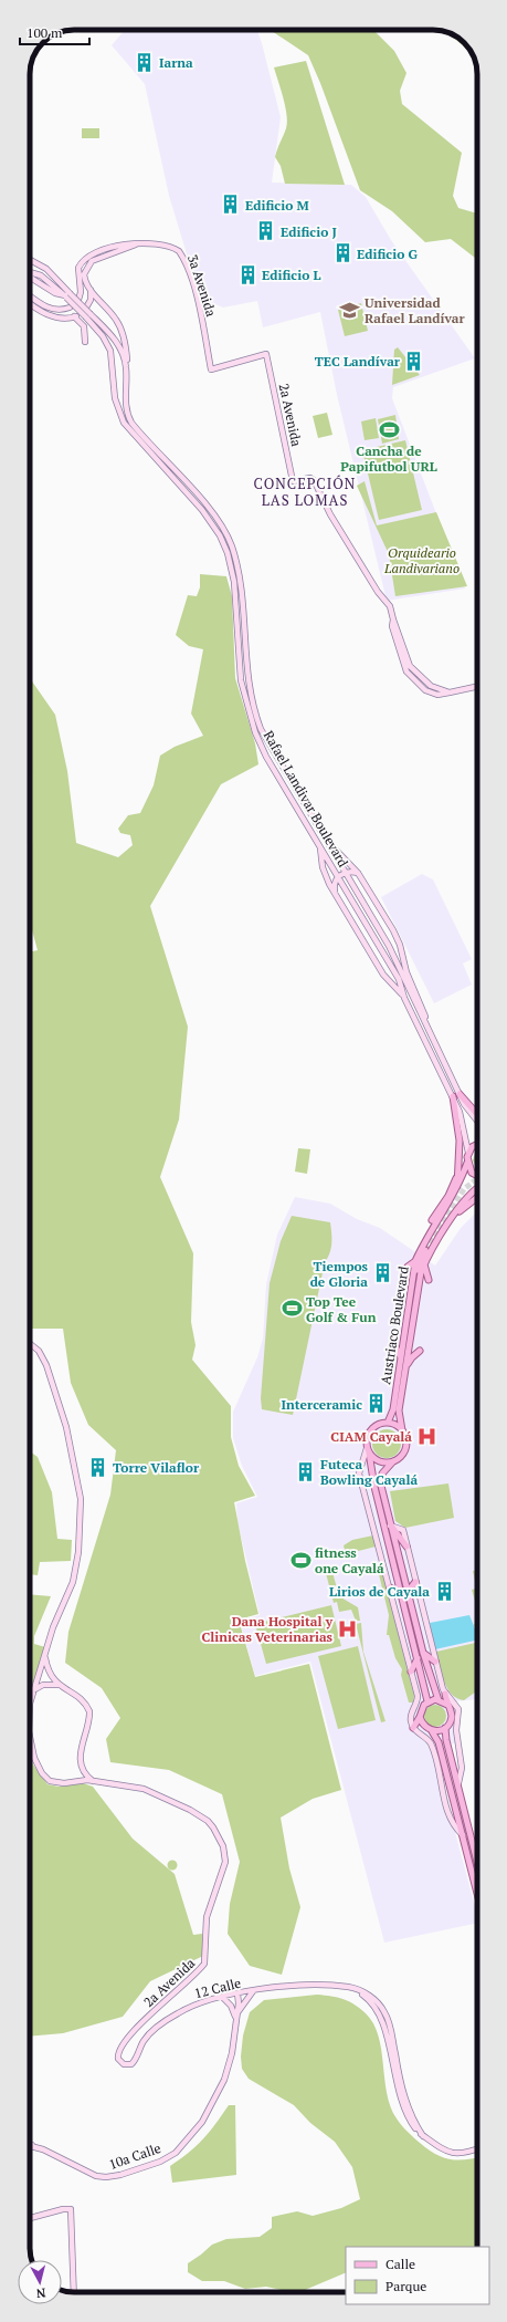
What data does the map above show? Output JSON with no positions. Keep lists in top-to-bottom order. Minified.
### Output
{"streets":{"main road":["Austriaco Boulevard"],"street":["3a Avenida","2a Avenida","Rafael Landivar Boulevard","12 Calle","10a Calle"]},"crossings":[["3a Avenida","2a Avenida"],["2a Avenida","12 Calle"],["Rafael Landivar Boulevard","Austriaco Boulevard"],["12 Calle","10a Calle"]],"districts":["CONCEPCIÓN LAS LOMAS"],"parks":["Orquideario Landivariano"],"places":{"building":["Iarna","Edificio M","Edificio J","Edificio G","Edificio L","TEC Landívar","Tiempos de Gloria","Interceramic","Torre Vilaflor","Futeca Bowling Cayalá","Lirios de Cayala"],"school or university":["Universidad Rafael Landívar"],"sports":["Cancha de Papifutbol URL","Top Tee Golf & Fun","fitness one Cayalá"],"hospital":["CIAM Cayalá","Dana Hospital y Clinicas Veterinarias"]},"legend":["Calle","Parque"],"scale_bar":"100 m","north":"bottom"}
